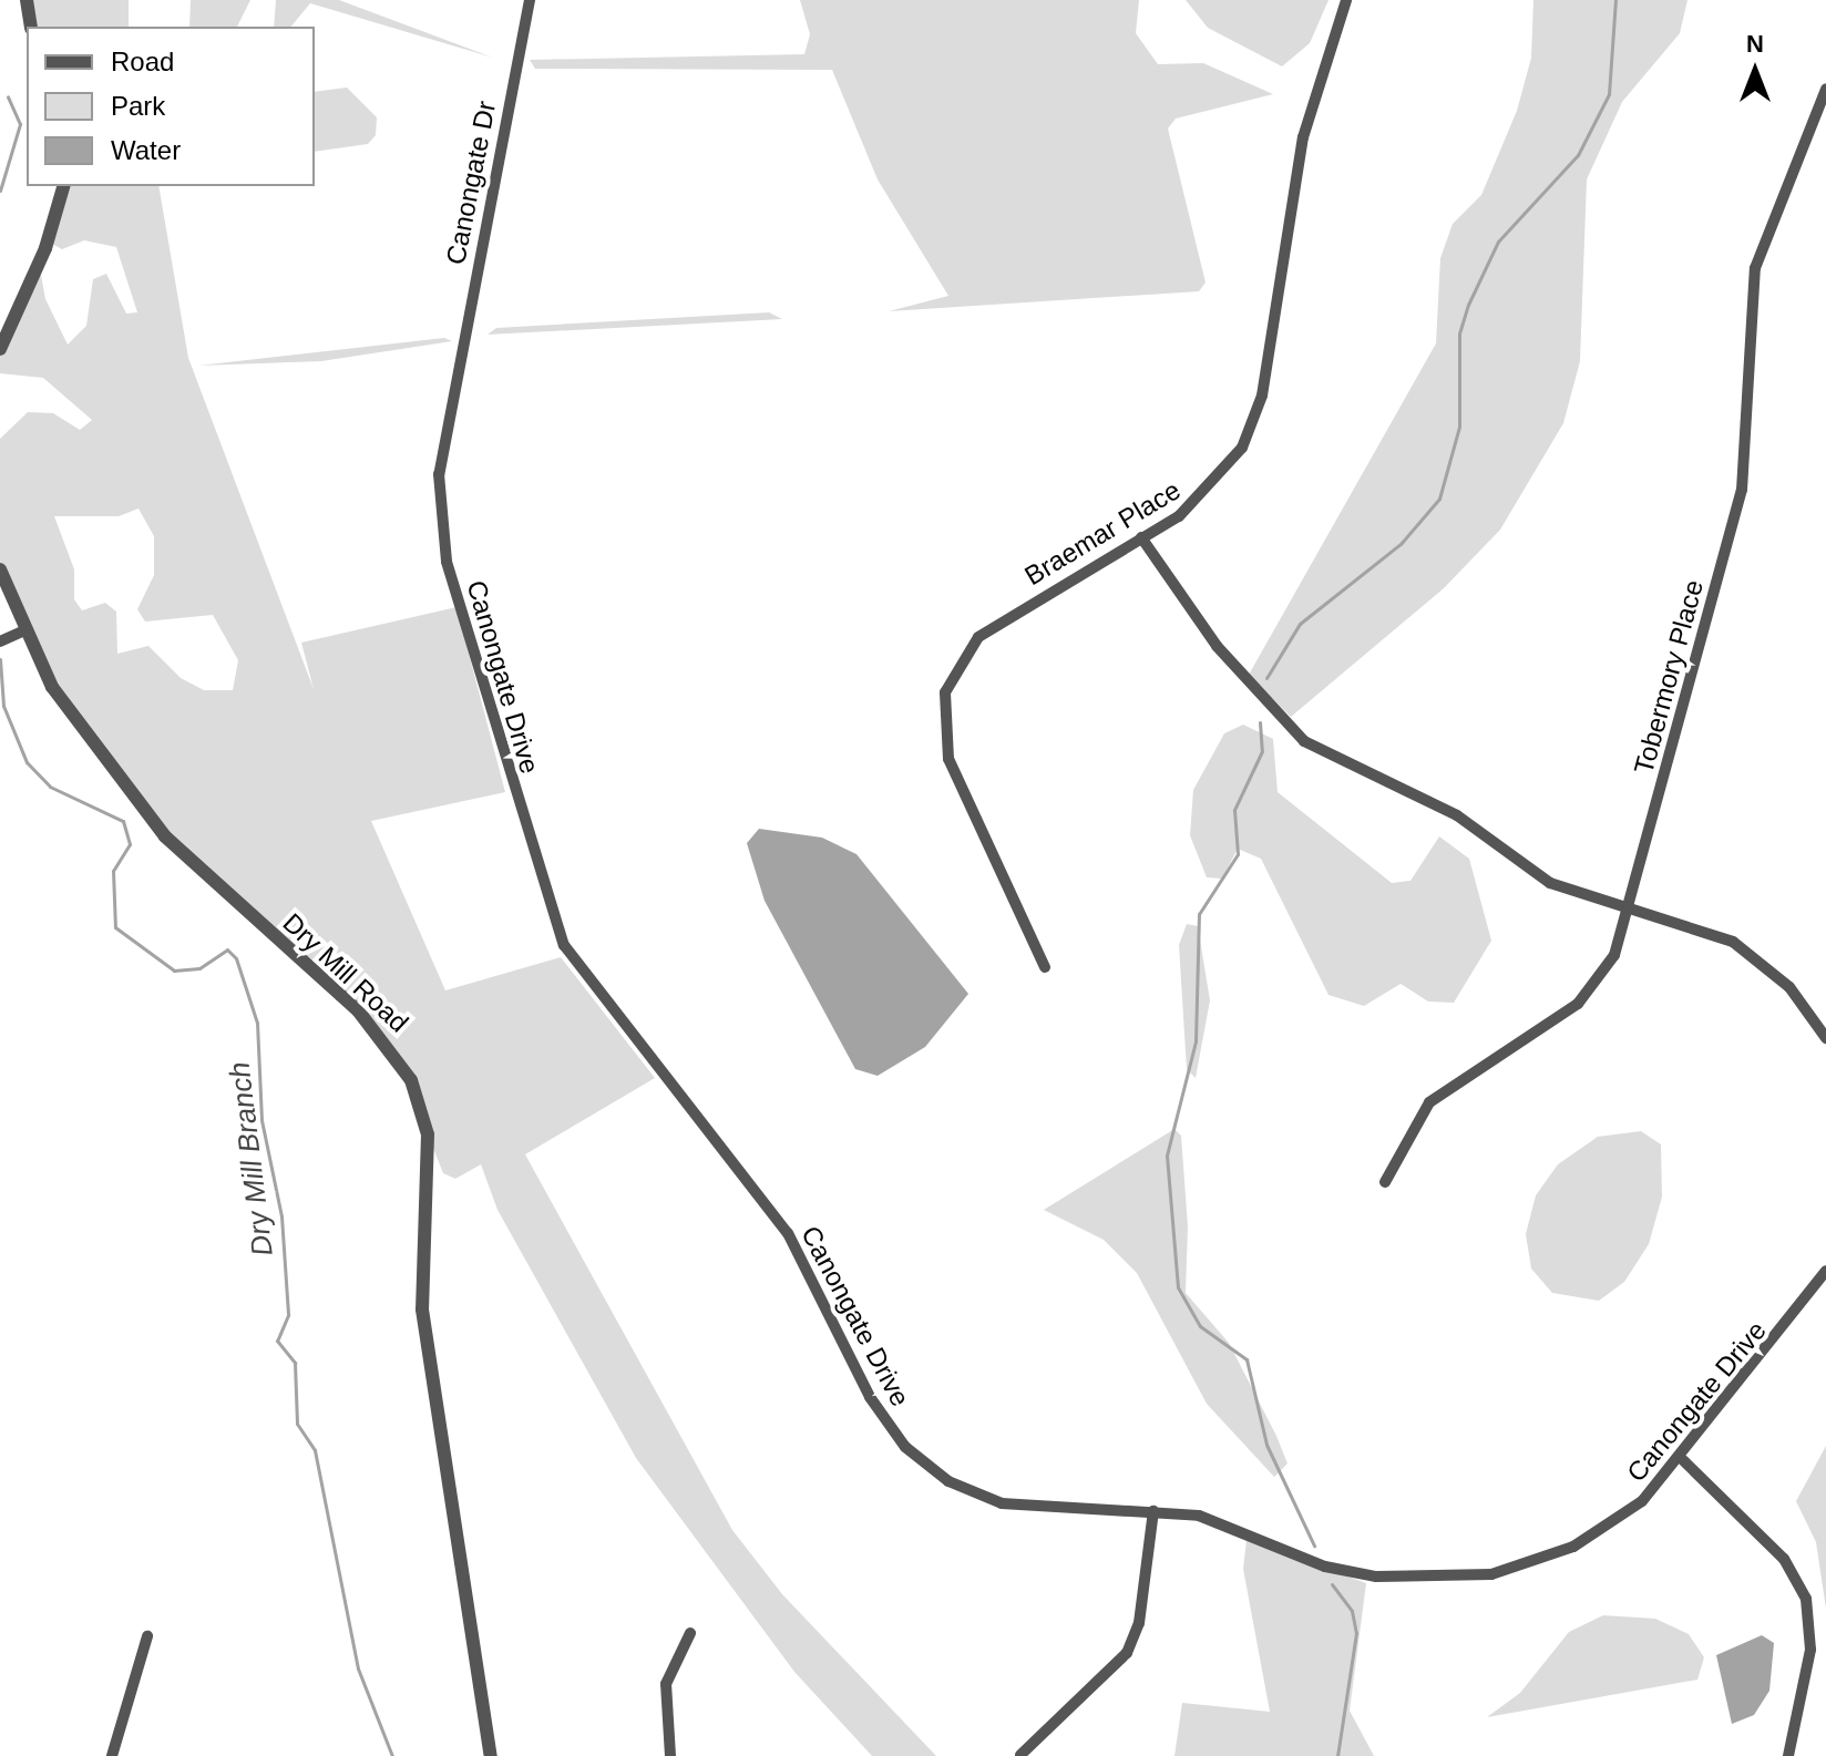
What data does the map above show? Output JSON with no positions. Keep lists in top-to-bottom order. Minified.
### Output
{"streets":{"street":["Canongate Dr","Braemar Place","Canongate Drive","Tobermory Place","Dry Mill Road"]},"crossings":[["Canongate Dr","Canongate Drive"]],"water":["Dry Mill Branch"],"legend":["Road","Park","Water"],"north":"top"}
